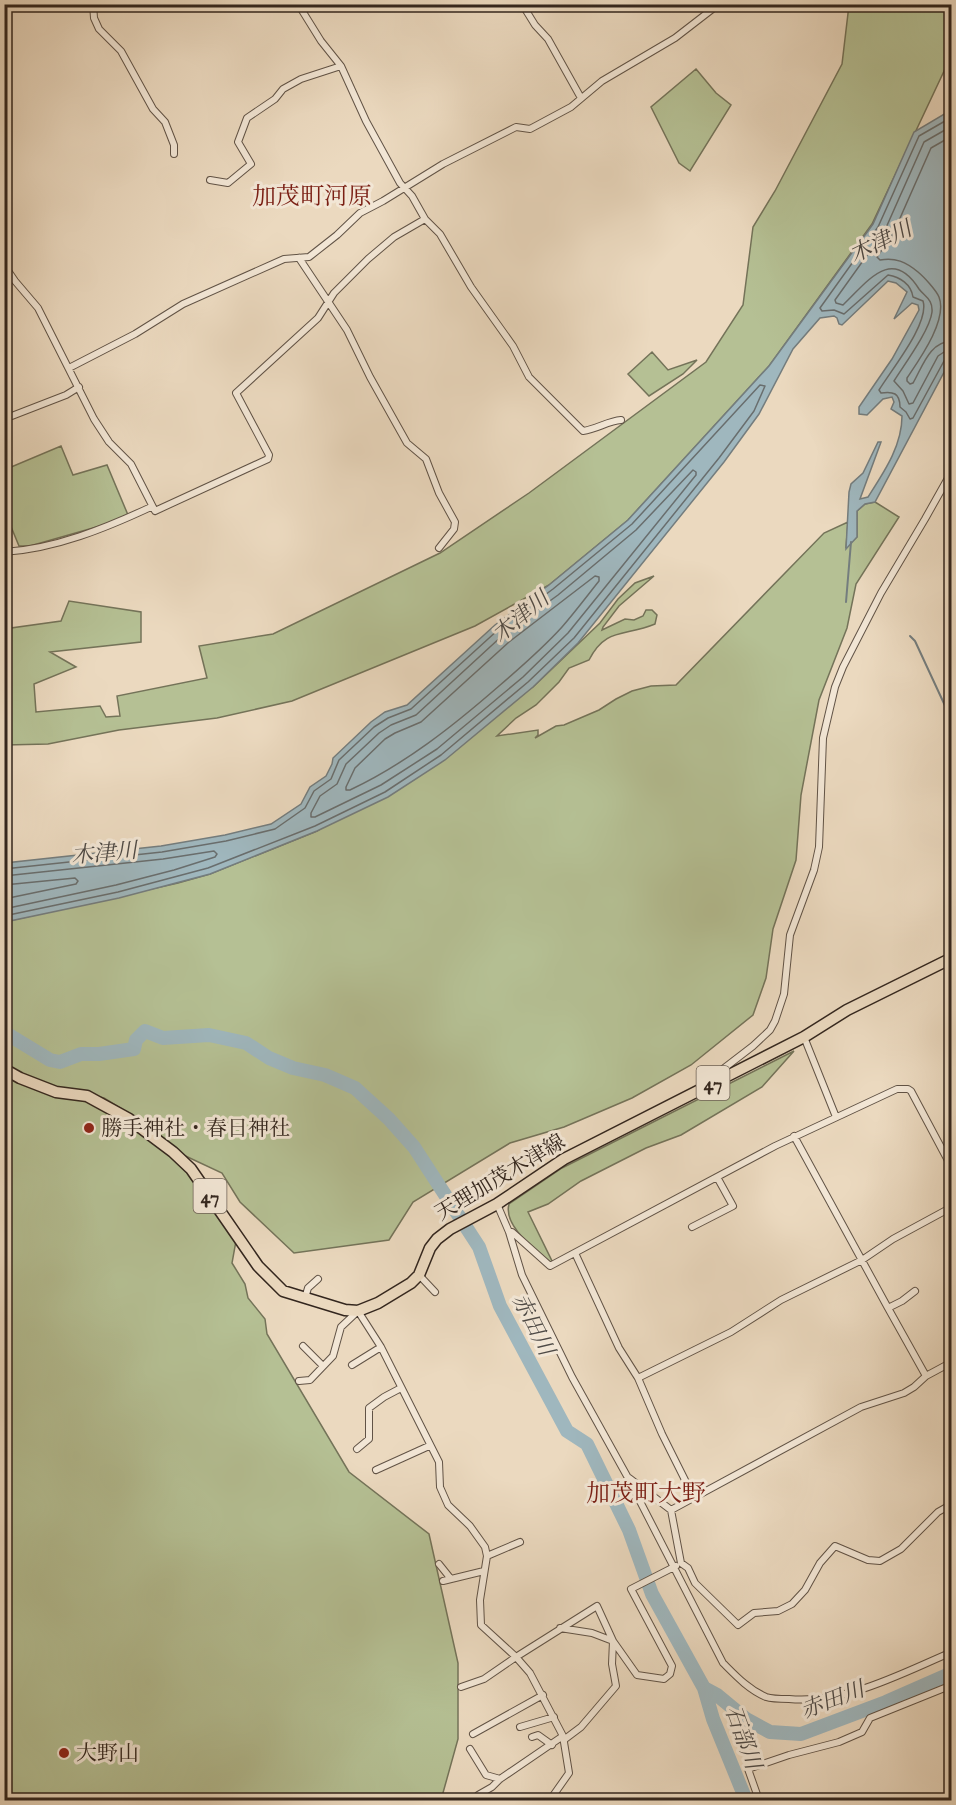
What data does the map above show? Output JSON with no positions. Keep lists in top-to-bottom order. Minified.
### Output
{"streets":{"main road":["47","天理加茂木津線"]},"districts":["加茂町河原","加茂町大野"],"water":["木津川","赤田川","石部川"],"places":["勝手神社・春日神社","大野山"]}
